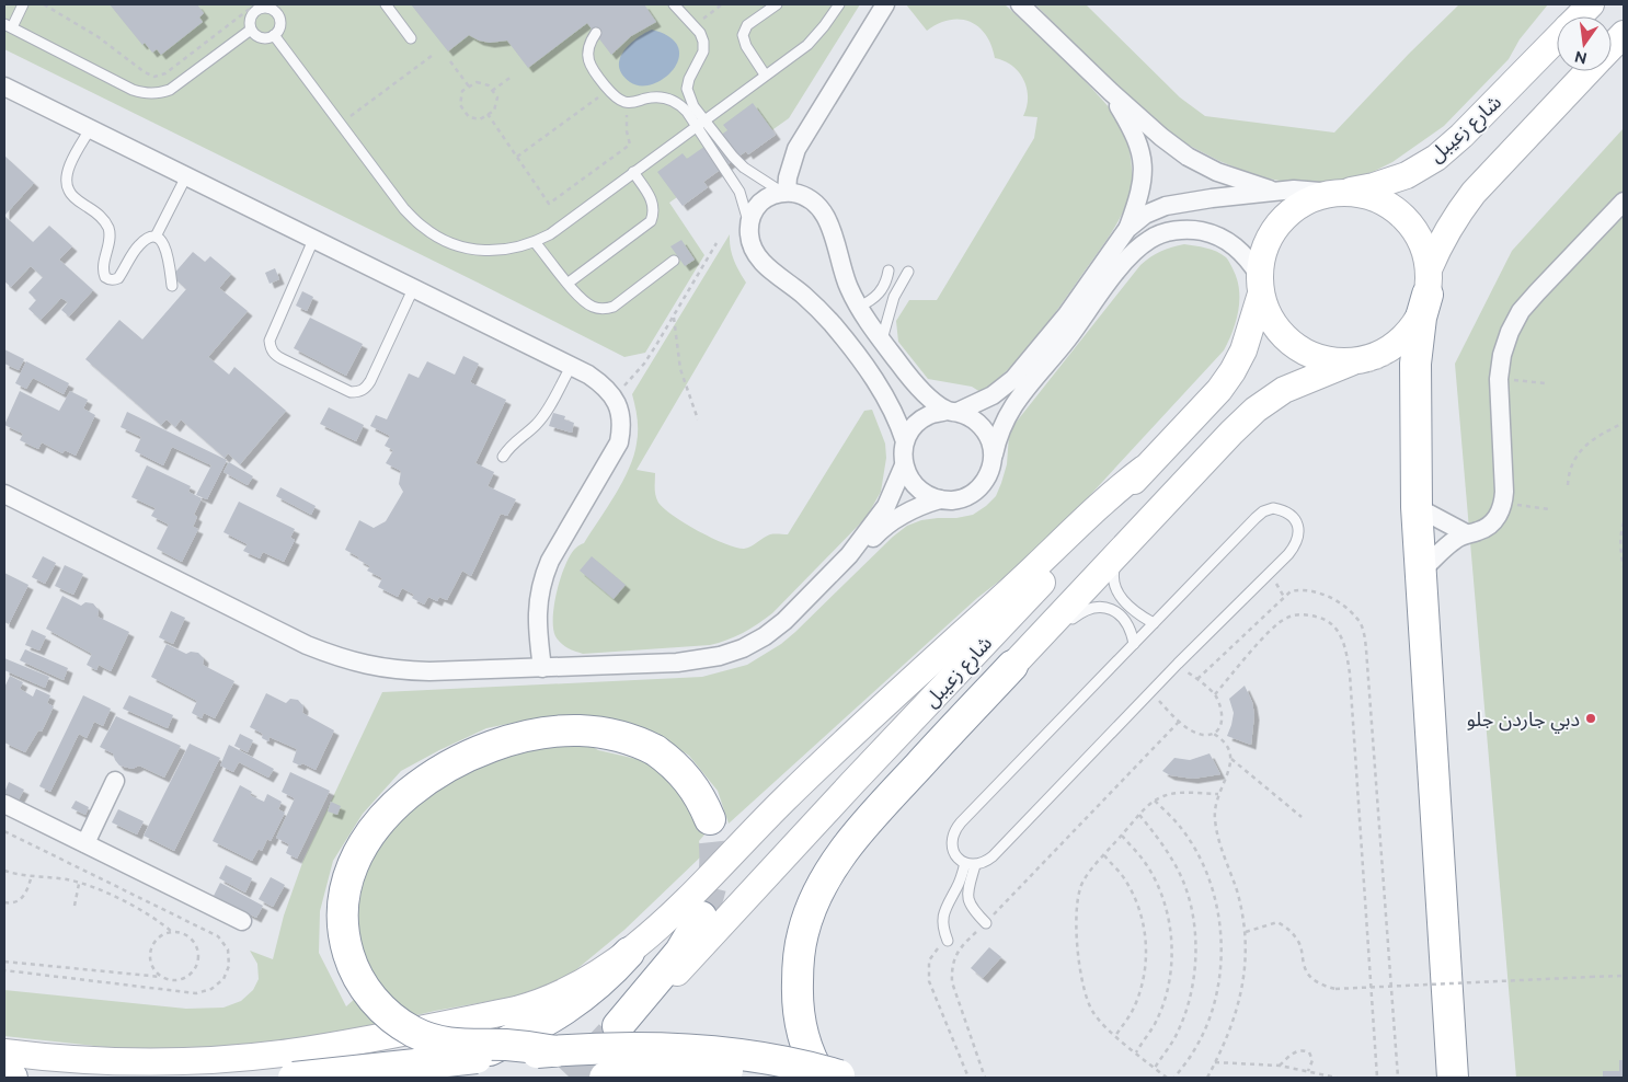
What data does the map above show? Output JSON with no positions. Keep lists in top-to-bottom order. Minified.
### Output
{"streets":{"main road":["شارع زعيبل"]},"places":["دبي جاردن جلو"],"north":"bottom"}
